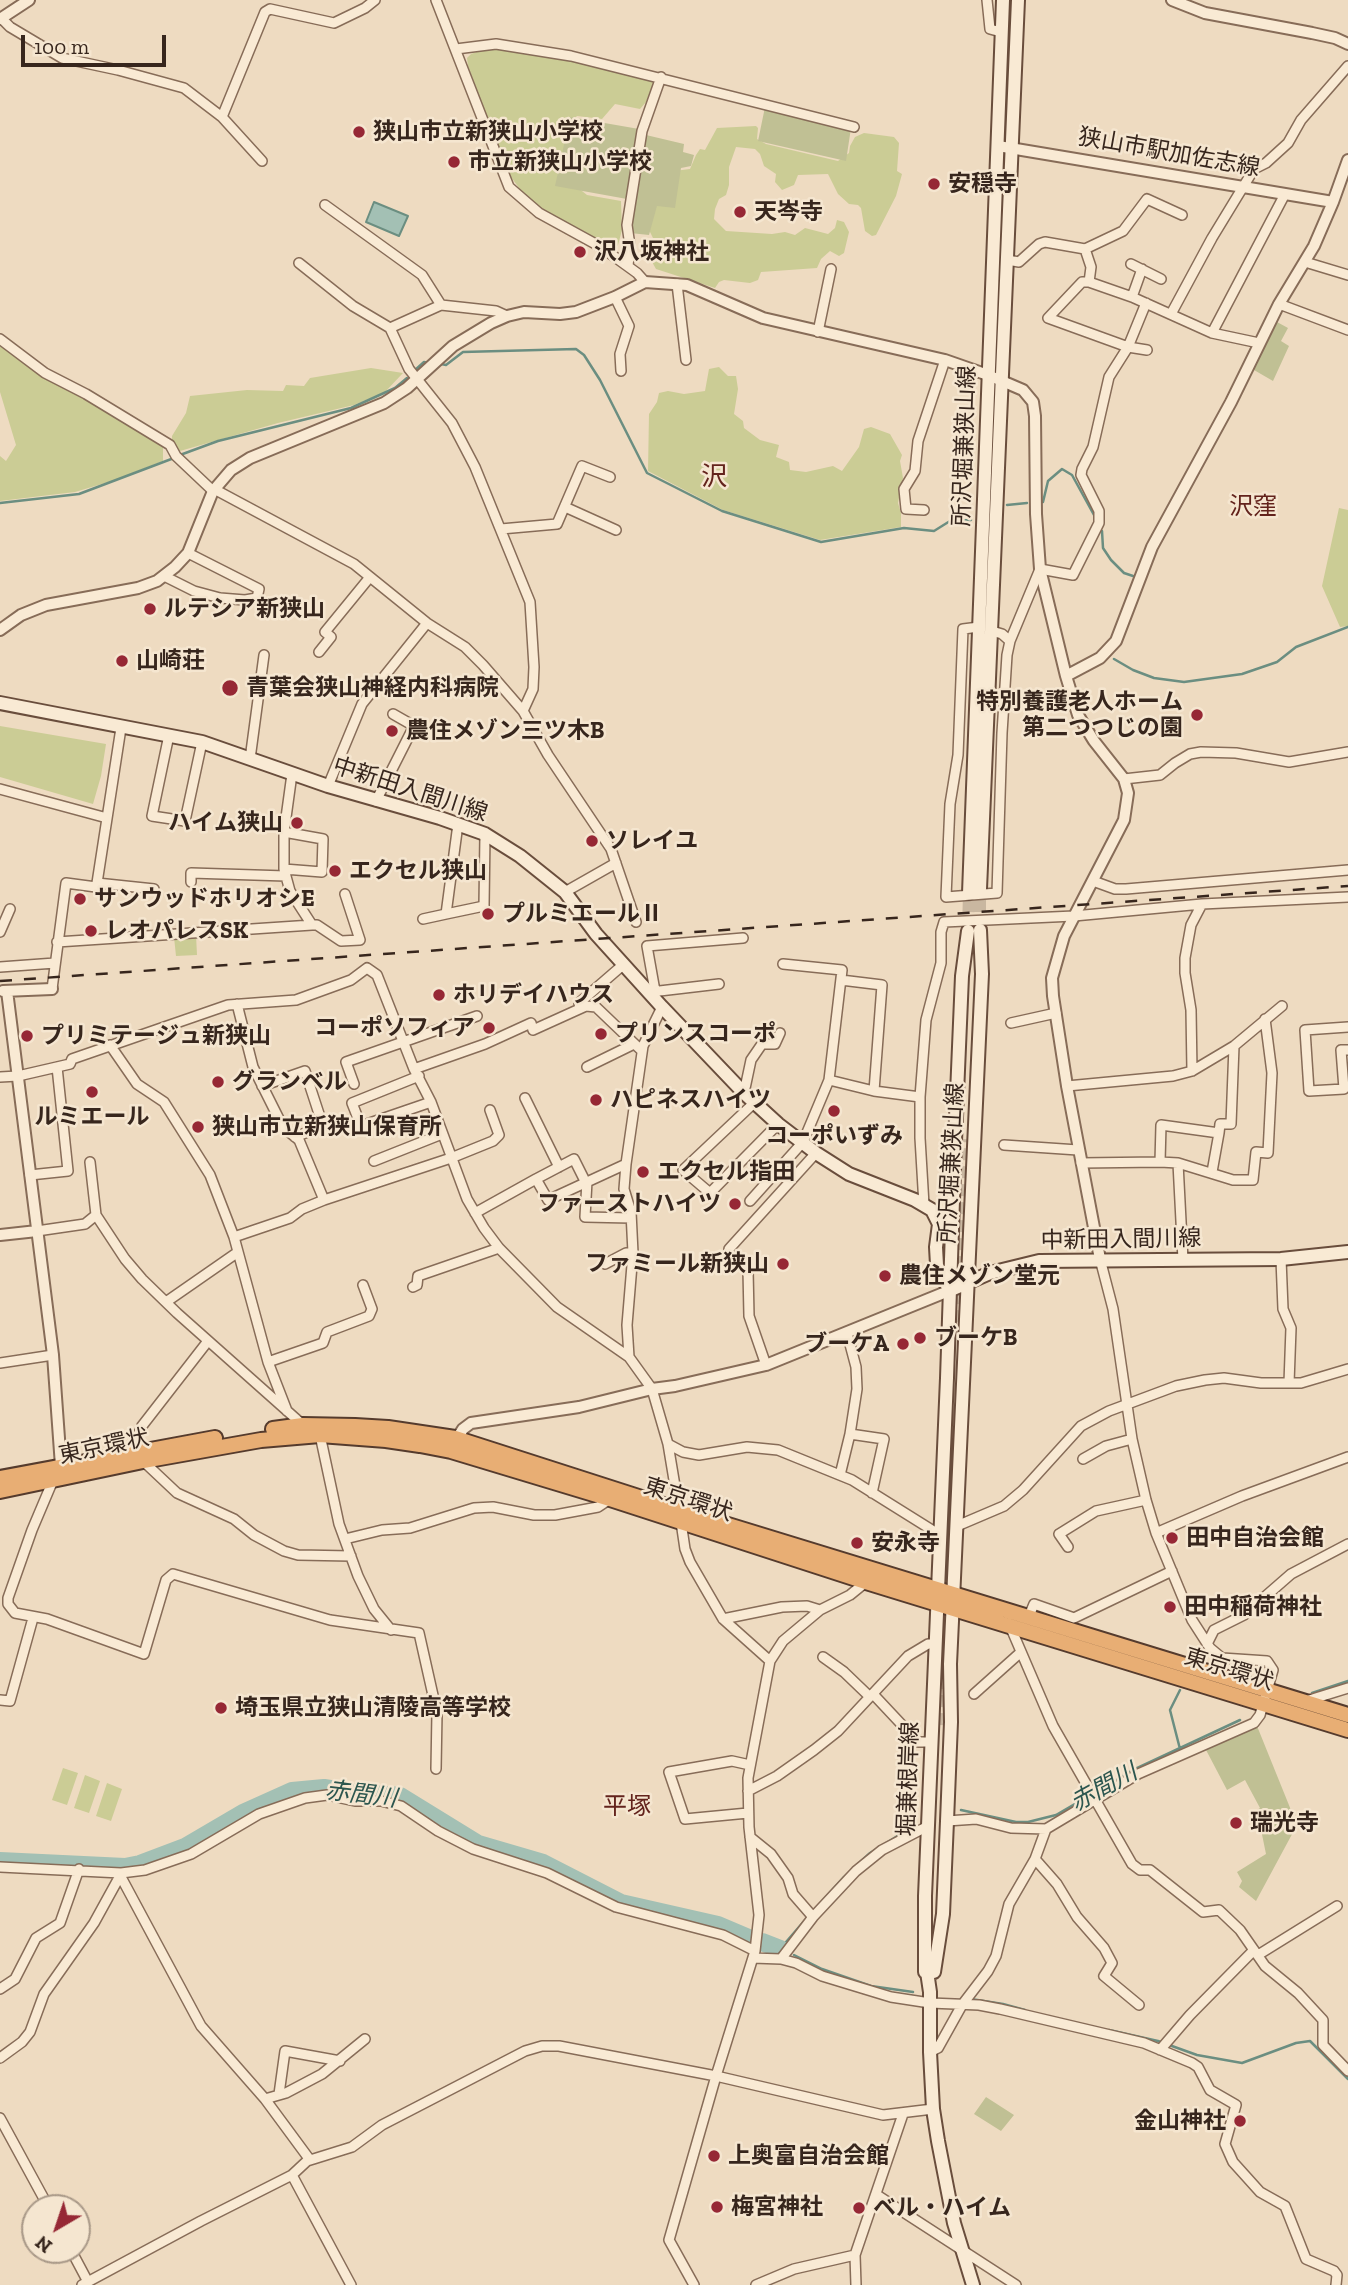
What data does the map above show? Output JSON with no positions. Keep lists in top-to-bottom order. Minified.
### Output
{"streets":{"highway":["東京環状"],"main road":["所沢堀兼狭山線","中新田入間川線","堀兼根岸線"],"street":["狭山市駅加佐志線"]},"crossings":[["狭山市駅加佐志線","所沢堀兼狭山線"],["所沢堀兼狭山線","中新田入間川線"],["所沢堀兼狭山線","東京環状"],["所沢堀兼狭山線","堀兼根岸線"],["東京環状","堀兼根岸線"]],"districts":["沢","沢窪","平塚"],"water":["赤間川"],"places":["狭山市立新狭山小学校","市立新狭山小学校","安穏寺","天岑寺","沢八坂神社","ルテシア新狭山","山崎荘","青葉会狭山神経内科病院","特別養護老人ホーム 第二つつじの園","農住メゾン三ツ木B","ハイム狭山","ソレイユ","エクセル狭山","サンウッドホリオシE","プルミエールⅡ","レオパレスSK","ホリデイハウス","コーポソフィア","プリンスコーポ","プリミテージュ新狭山","グランベル","ルミエール","ハピネスハイツ","コーポいずみ","狭山市立新狭山保育所","エクセル指田","ファーストハイツ","ファミール新狭山","農住メゾン堂元","ブーケB","ブーケA","田中自治会館","安永寺","田中稲荷神社","埼玉県立狭山清陵高等学校","瑞光寺","金山神社","上奥富自治会館","梅宮神社","ベル・ハイム"],"scale_bar":"100 m","north":"bottom left"}
